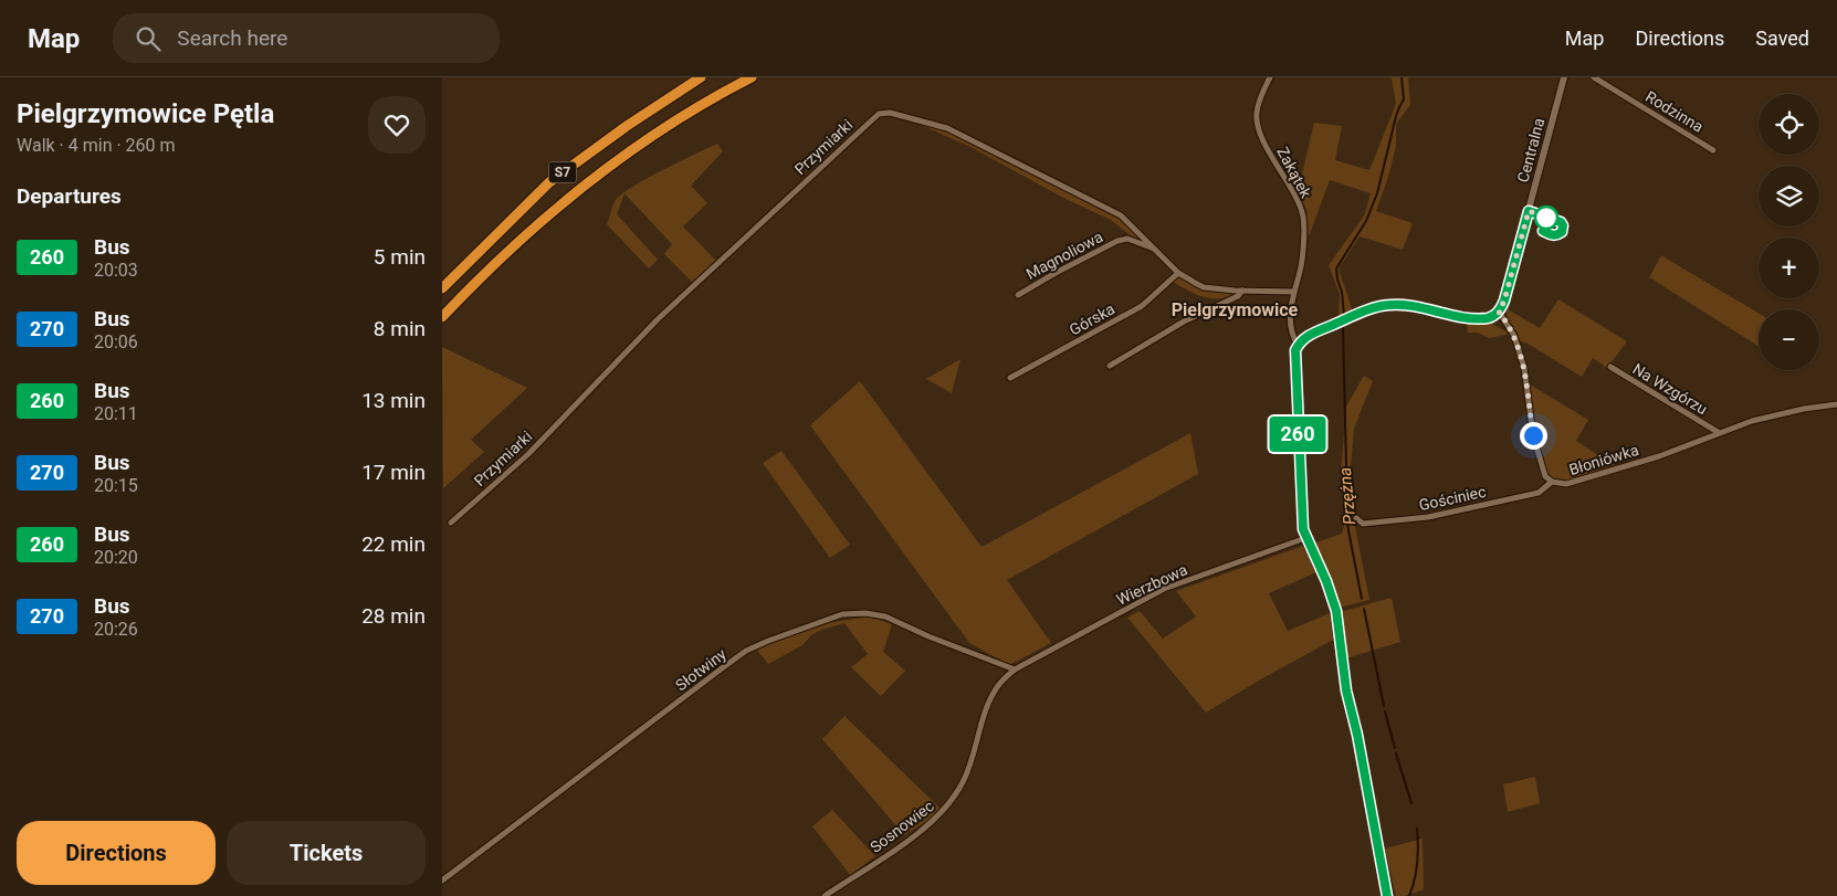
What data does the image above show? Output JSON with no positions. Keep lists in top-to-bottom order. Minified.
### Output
{"streets":{"highway":["S7"],"street":["Rodzinna","Przymiarki","Centralna","Zakątek","Magnoliowa","Górska","Na Wzgórzu","Błoniówka","Gościniec","Wierzbowa","Słotwiny","Sosnowiec"]},"crossings":[["Przymiarki","Zakątek"],["Przymiarki","Magnoliowa"],["Przymiarki","Górska"],["Centralna","Błoniówka"],["Na Wzgórzu","Błoniówka"],["Błoniówka","Gościniec"],["Wierzbowa","Słotwiny"],["Wierzbowa","Sosnowiec"],["Słotwiny","Sosnowiec"]],"districts":["Pielgrzymowice"],"water":["Przężna"],"lines":["bus line 260"],"page":{"header":"Map","search":"Search here","nav":["Map","Directions","Saved"],"heading":[["Pielgrzymowice Pętla","Walk · 4 min · 260 m"],"Departures"],"on_map":"260","map_buttons":["+","−"],"list":[{"mark":"260","name":"Bus","note":"20:03","value":"5 min"},{"mark":"270","name":"Bus","note":"20:06","value":"8 min"},{"mark":"260","name":"Bus","note":"20:11","value":"13 min"},{"mark":"270","name":"Bus","note":"20:15","value":"17 min"},{"mark":"260","name":"Bus","note":"20:20","value":"22 min"},{"mark":"270","name":"Bus","note":"20:26","value":"28 min"}],"buttons":["Directions","Tickets"]}}
